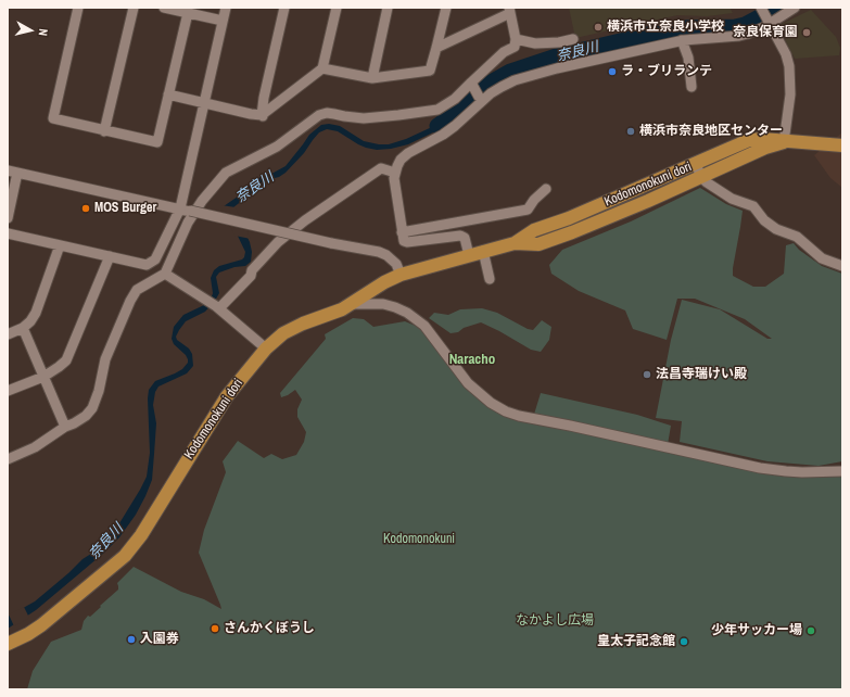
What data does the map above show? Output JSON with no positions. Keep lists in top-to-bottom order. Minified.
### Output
{"streets":{"main road":["Kodomonokuni dori"]},"districts":["Naracho"],"water":["奈良川"],"parks":["Kodomonokuni","なかよし広場"],"places":["横浜市立奈良小学校","奈良保育園","ラ・ブリランテ","横浜市奈良地区センター","MOS Burger","法昌寺瑞けい殿","さんかくぼうし","少年サッカー場","入園券","皇太子記念館"],"north":"right"}
